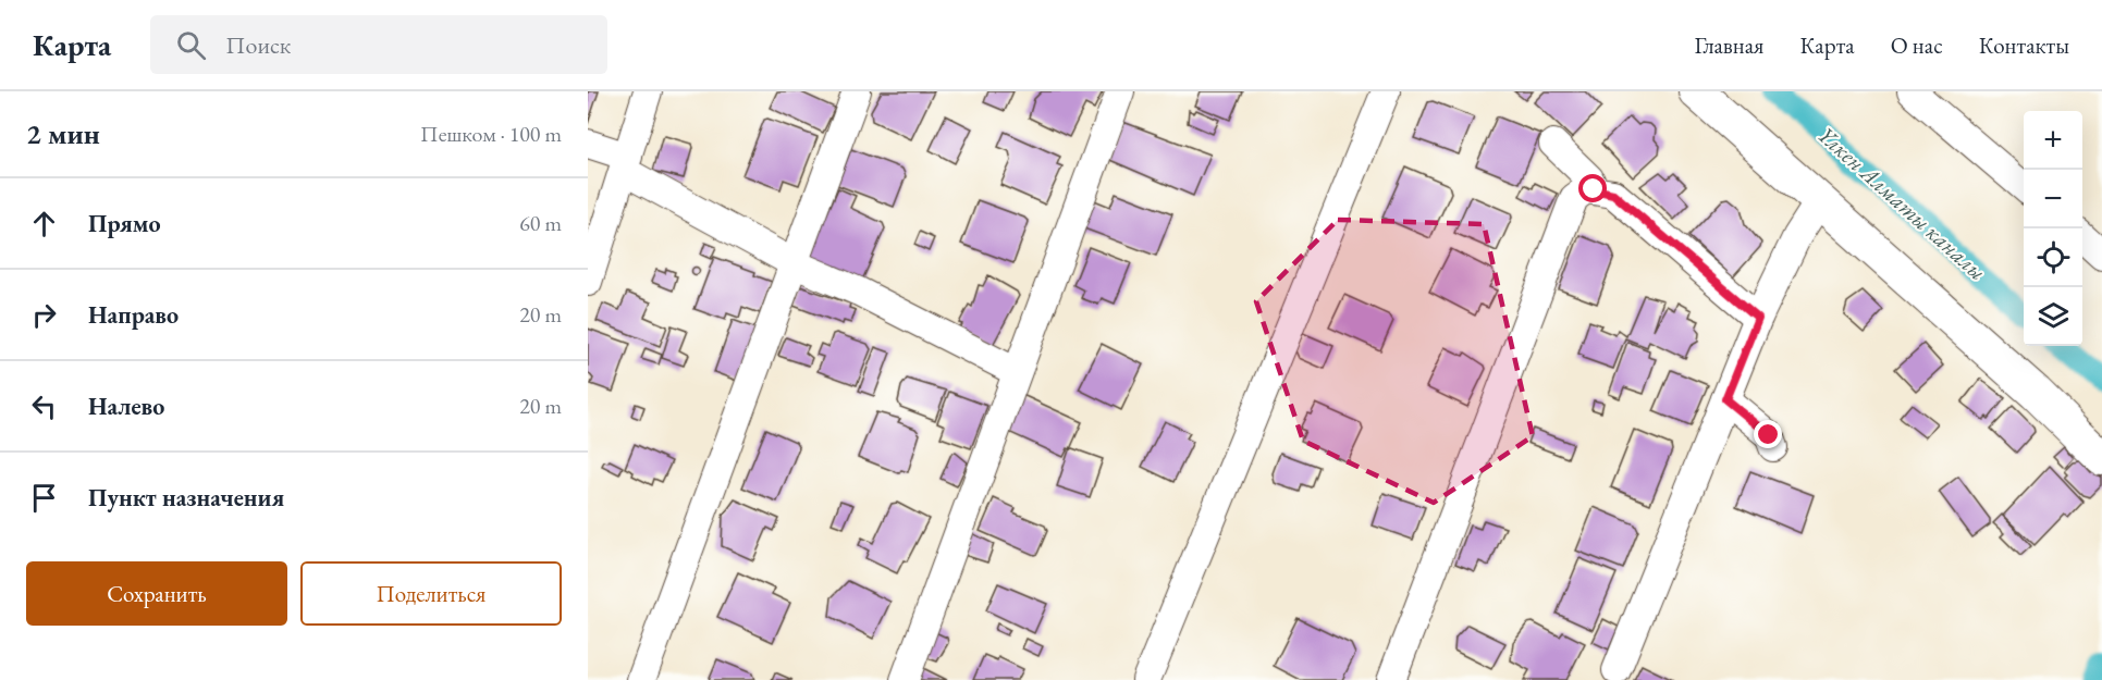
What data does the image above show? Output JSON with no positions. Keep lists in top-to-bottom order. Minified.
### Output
{"water":["Үлкен Алматы каналы"],"page":{"header":"Карта","search":"Поиск","nav":["Главная","Карта","О нас","Контакты"],"heading":["2 мин","Пешком · 100 m"],"map_buttons":["+","−"],"list":[["Прямо","60 m"],["Направо","20 m"],["Налево","20 m"],"Пункт назначения"],"buttons":["Сохранить","Поделиться"]}}
